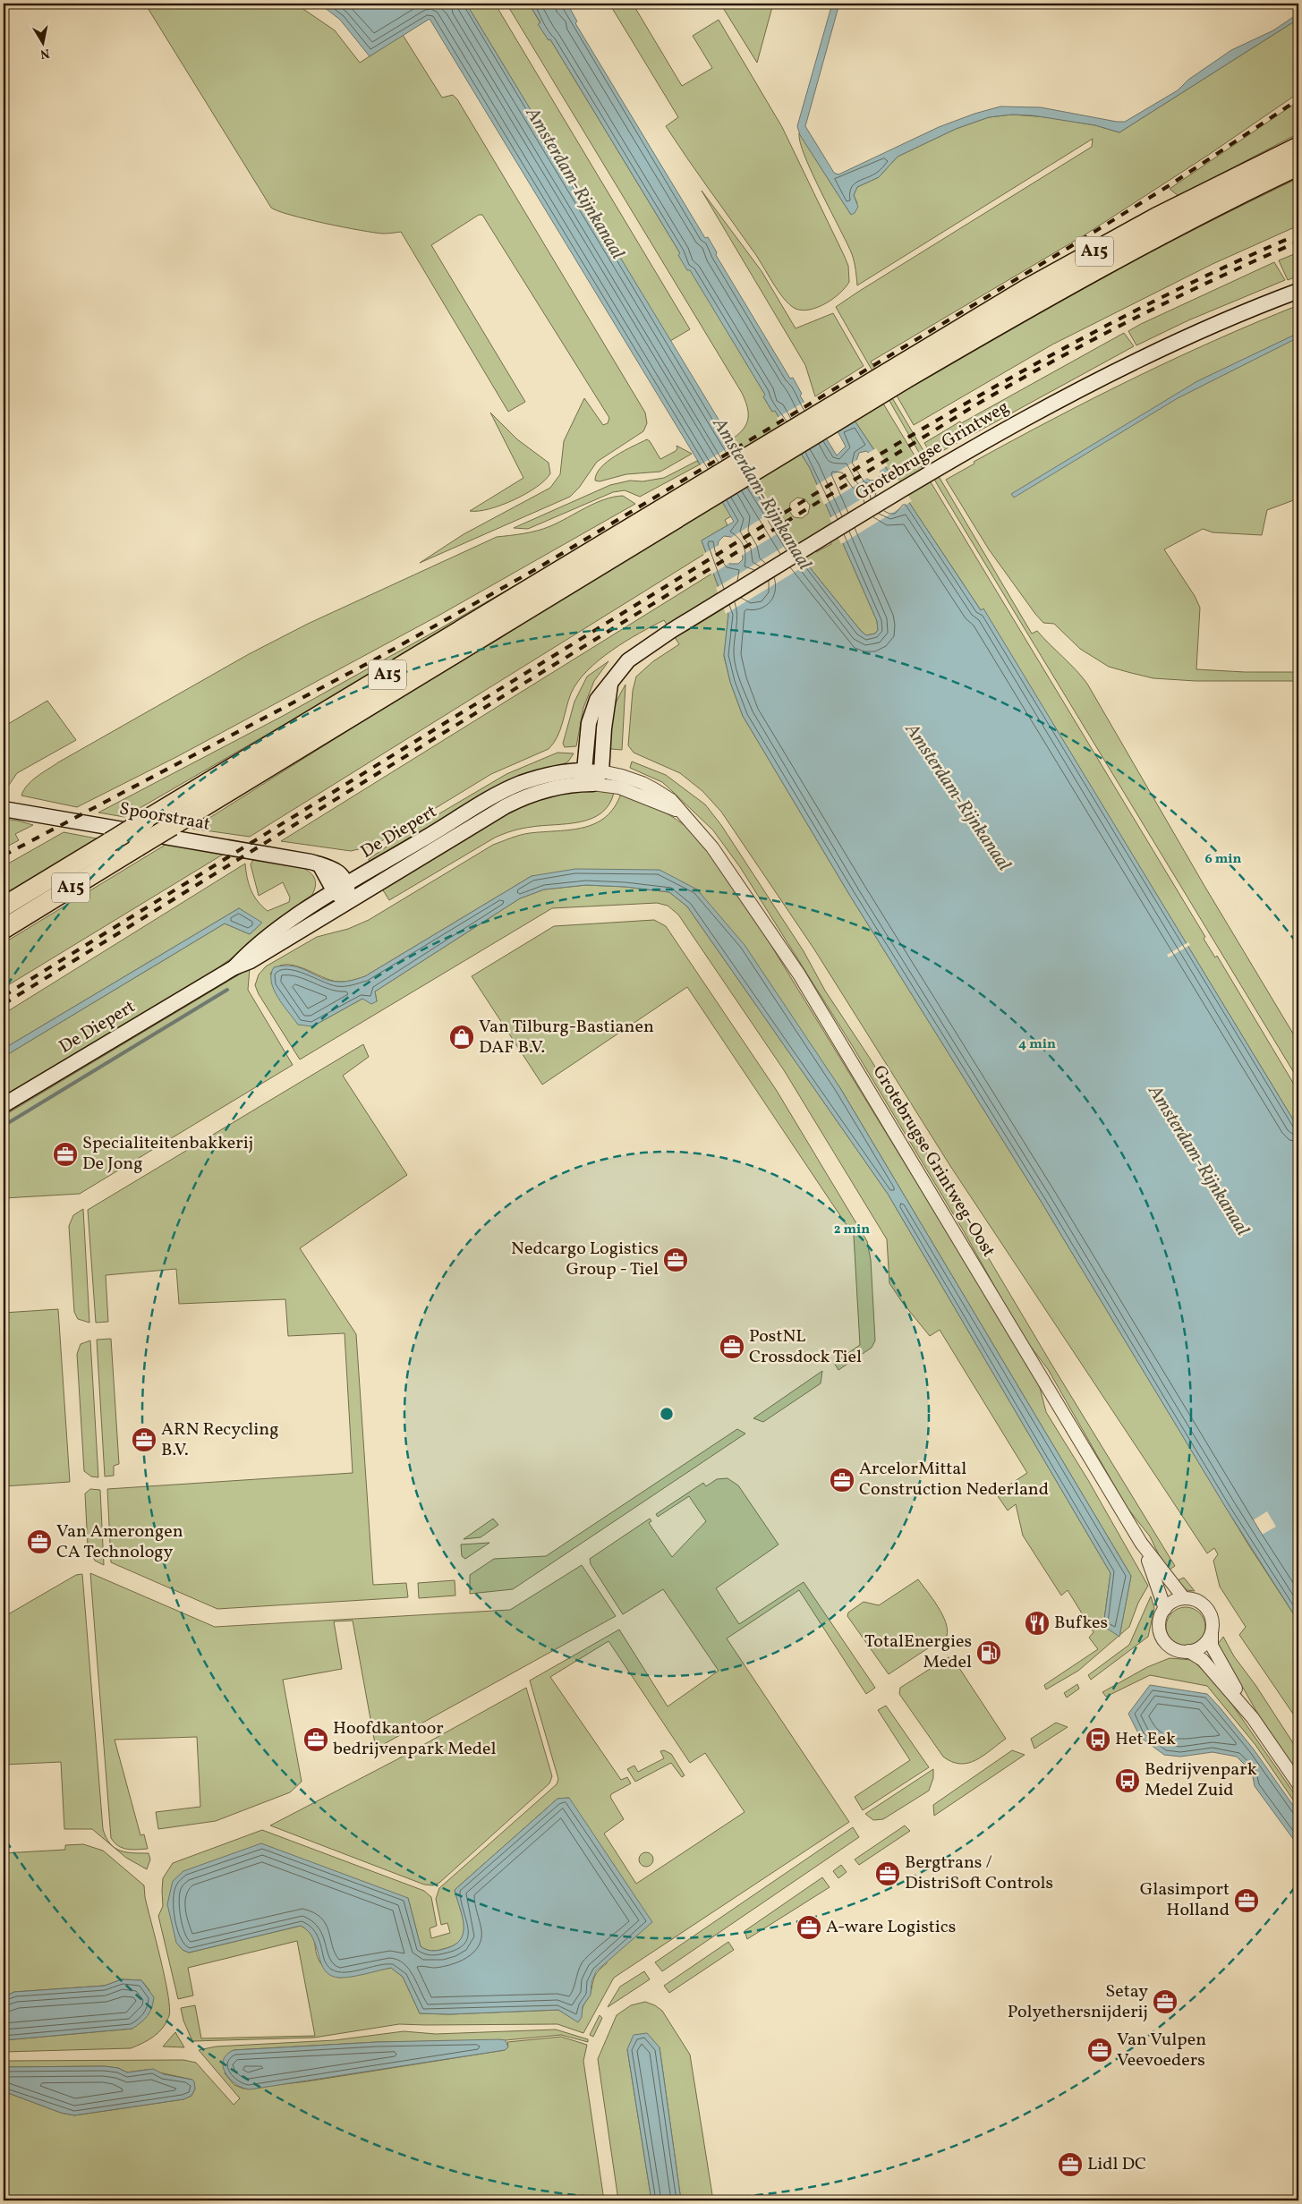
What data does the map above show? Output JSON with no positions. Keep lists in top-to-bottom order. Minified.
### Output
{"streets":{"highway":["A15"],"main road":["Grotebrugse Grintweg","Spoorstraat","De Diepert"],"street":["Grotebrugse Grintweg-Oost"]},"crossings":[["Grotebrugse Grintweg","De Diepert"],["Grotebrugse Grintweg","Grotebrugse Grintweg-Oost"],["Spoorstraat","De Diepert"],["De Diepert","Grotebrugse Grintweg-Oost"]],"water":["Amsterdam-Rijnkanaal"],"places":{"shop":["Van Tilburg-Bastianen DAF B.V."],"office":["Specialiteitenbakkerij De Jong","Nedcargo Logistics Group - Tiel","PostNL Crossdock Tiel","ARN Recycling B.V.","ArcelorMittal Construction Nederland","Van Amerongen CA Technology","Hoofdkantoor bedrijvenpark Medel","Bergtrans / DistriSoft Controls","Glasimport Holland","A-ware Logistics","Setay Polyethersnijderij","Van Vulpen Veevoeders","Lidl DC"],"restaurant":["Bufkes"],"fuel station":["TotalEnergies Medel"],"bus stop":["Het Eek","Bedrijvenpark Medel Zuid"]},"north":"bottom","rings":["6 min","4 min","2 min"]}
